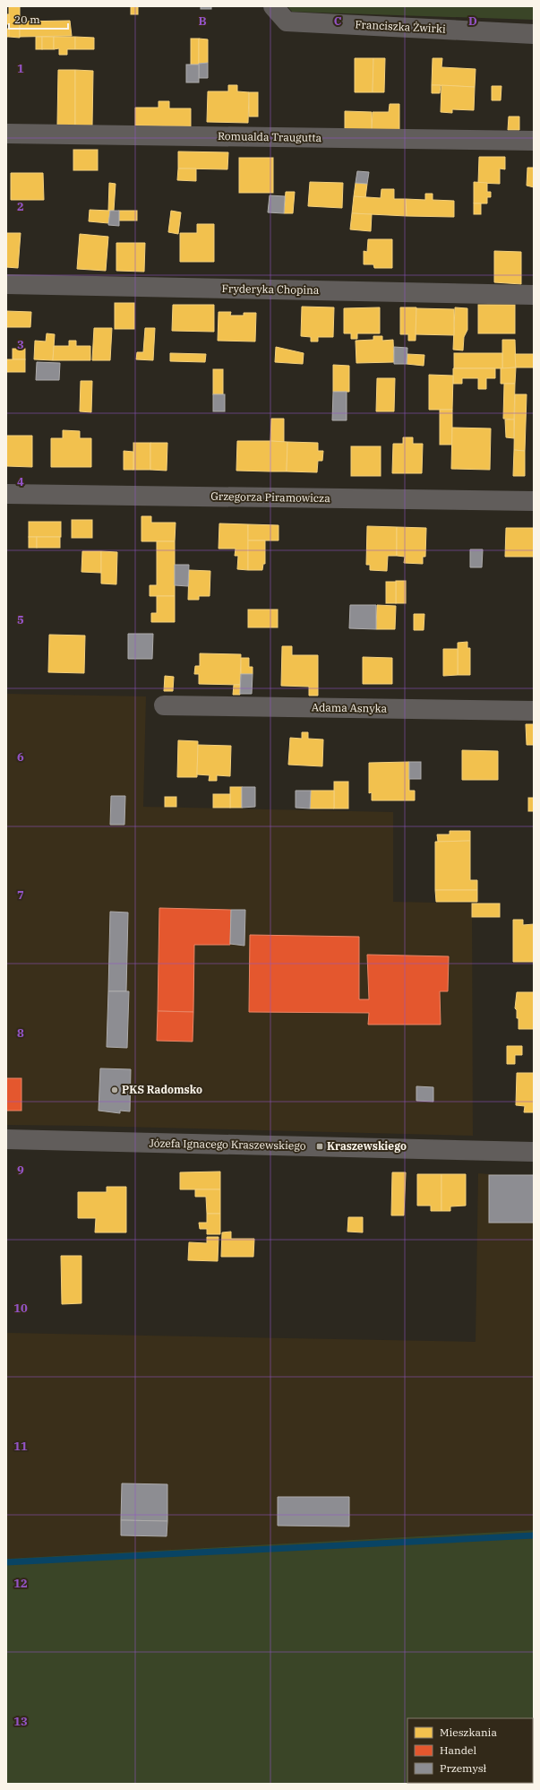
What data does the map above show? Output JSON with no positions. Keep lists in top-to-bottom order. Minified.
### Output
{"streets":{"street":["Franciszka Żwirki","Romualda Traugutta","Fryderyka Chopina","Grzegorza Piramowicza","Adama Asnyka","Józefa Ignacego Kraszewskiego"]},"places":{"other":["PKS Radomsko"],"transit":["Kraszewskiego"]},"legend":["Mieszkania","Handel","Przemysł"],"scale_bar":"20 m","grid":{"columns":["B","C","D"],"rows":["1","2","3","4","5","6","7","8","9","10","11","12","13"]}}
